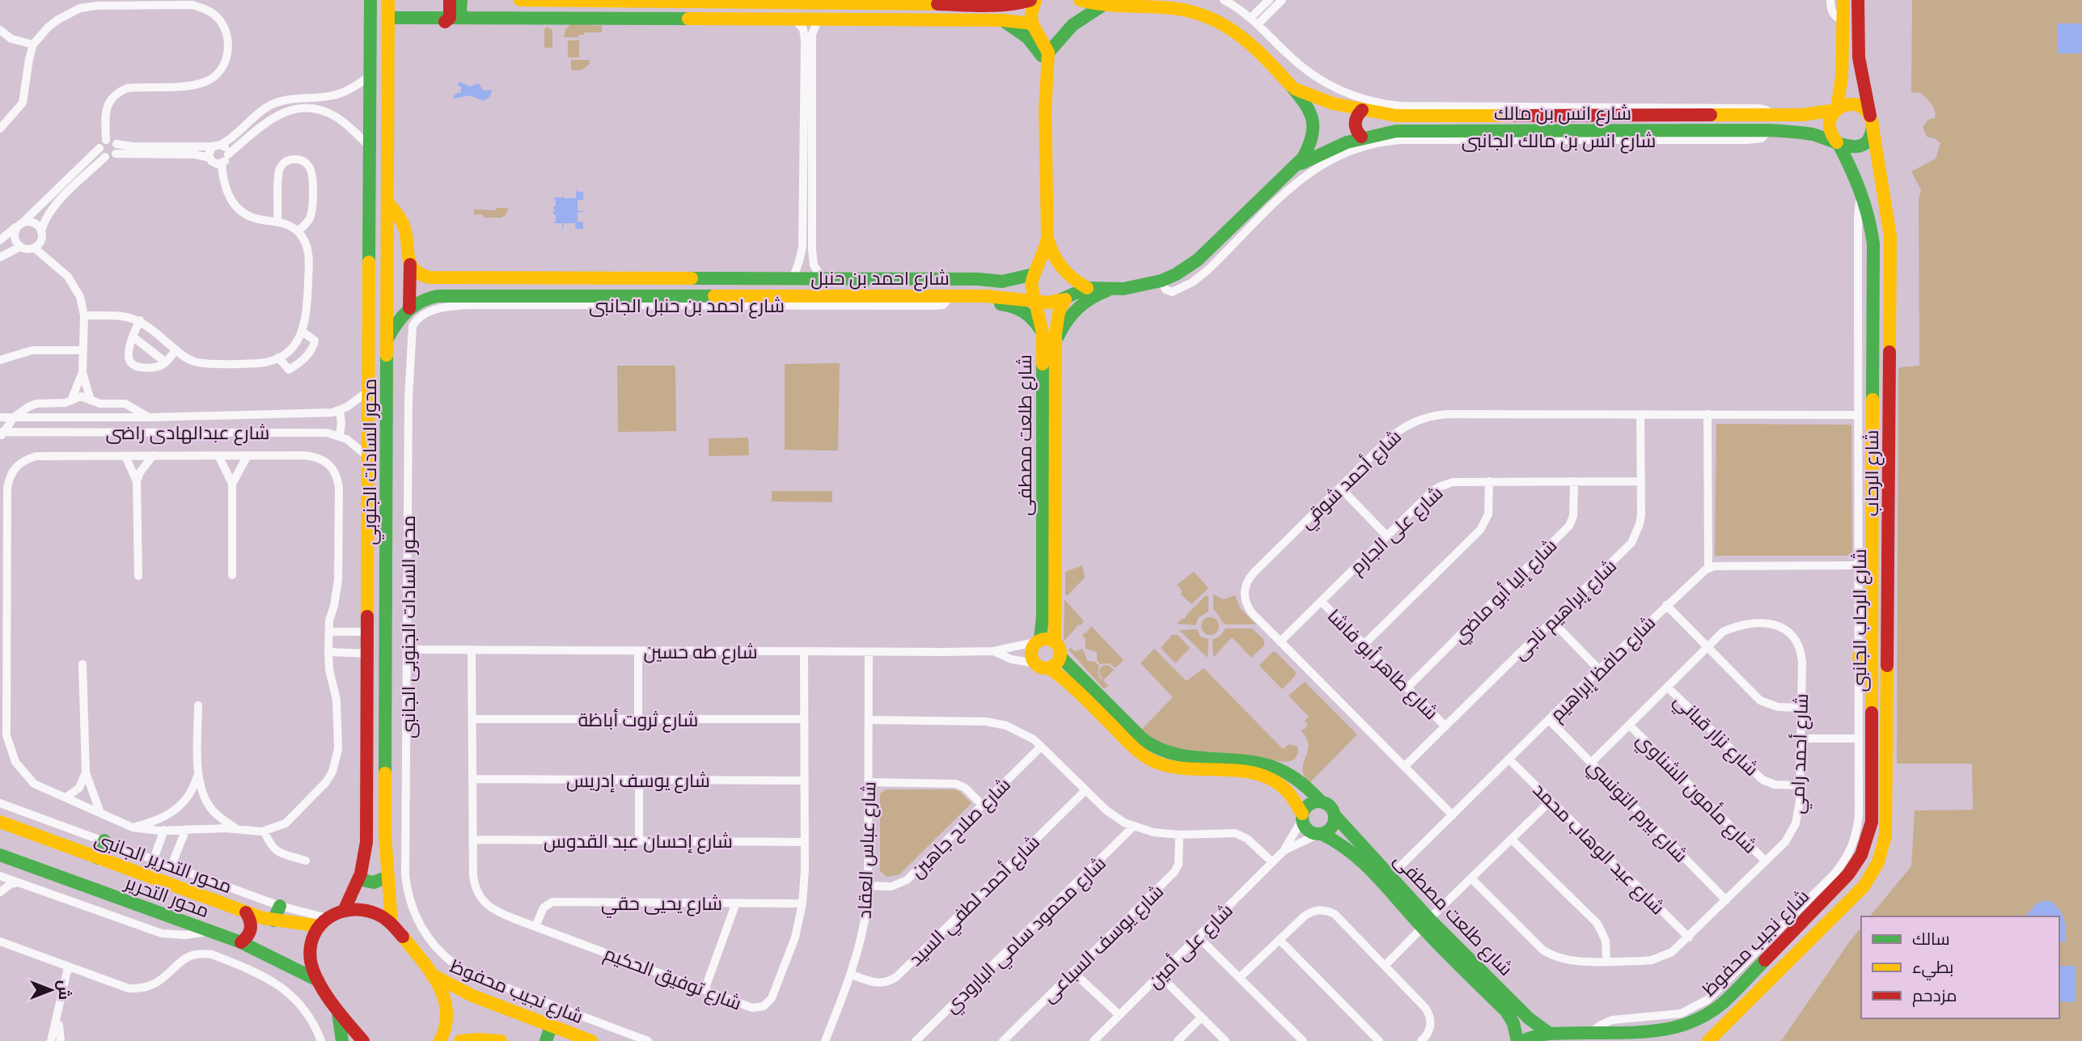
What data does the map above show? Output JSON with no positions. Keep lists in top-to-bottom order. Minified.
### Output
{"streets":{"street":["شارع انس بن مالك","شارع انس بن مالك الجانبى","شارع احمد بن حنبل","شارع احمد بن حنبل الجانبى","شارع عبدالهادى راضى","شارع طلعت مصطفى","محور السادات الجنوبي","شارع الرحاب","شارع أحمد شوقي","شارع على الجارم","شارع إليا أبو ماضي","شارع إبراهيم ناجى","شارع الرحاب الجانبى","محور السادات الجنوبى الجانبى","شارع طه حسين","شارع طاهر أبو فاشا","شارع حافظ إبراهيم","شارع ثروت أباظة","شارع نزار قباني","شارع أحمد رامي","شارع يوسف إدريس","شارع مأمون الشناوي","شارع بيرم التونسي","شارع صلاح جاهين","شارع إحسان عبد القدوس","شارع عبد الوهاب محمد","شارع عباس العقاد","محور التحرير الجانبى","محور التحرير","شارع أحمد لطفي السيد","شارع يحيى حقي","شارع محمود سامي البارودي","شارع نجيب محفوظ","شارع يوسف السباعى","شارع على أمين","شارع توفيق الحكيم"]},"crossings":[["شارع انس بن مالك","شارع انس بن مالك الجانبى"],["شارع انس بن مالك","شارع الرحاب"],["شارع احمد بن حنبل","شارع احمد بن حنبل الجانبى"],["شارع احمد بن حنبل","شارع طلعت مصطفى"],["شارع احمد بن حنبل","محور السادات الجنوبي"],["شارع احمد بن حنبل","محور السادات الجنوبى الجانبى"],["شارع احمد بن حنبل الجانبى","محور السادات الجنوبى الجانبى"],["شارع طلعت مصطفى","شارع طه حسين"],["شارع طلعت مصطفى","شارع حافظ إبراهيم"],["شارع طلعت مصطفى","شارع نجيب محفوظ"],["شارع طلعت مصطفى","شارع على أمين"],["شارع الرحاب","شارع الرحاب الجانبى"],["شارع الرحاب","شارع نجيب محفوظ"],["شارع أحمد شوقي","شارع على الجارم"],["شارع أحمد شوقي","شارع إبراهيم ناجى"],["شارع أحمد شوقي","شارع الرحاب الجانبى"],["شارع أحمد شوقي","شارع حافظ إبراهيم"],["شارع على الجارم","شارع إليا أبو ماضي"],["شارع على الجارم","شارع إبراهيم ناجى"],["شارع على الجارم","شارع طاهر أبو فاشا"],["شارع إليا أبو ماضي","شارع طاهر أبو فاشا"],["شارع إبراهيم ناجى","شارع طاهر أبو فاشا"],["شارع الرحاب الجانبى","شارع نجيب محفوظ"],["محور السادات الجنوبى الجانبى","شارع طه حسين"],["شارع طه حسين","شارع عباس العقاد"],["شارع طه حسين","شارع توفيق الحكيم"],["شارع حافظ إبراهيم","شارع بيرم التونسي"],["شارع حافظ إبراهيم","شارع عبد الوهاب محمد"],["شارع ثروت أباظة","شارع توفيق الحكيم"],["شارع نزار قباني","شارع أحمد رامي"],["شارع أحمد رامي","شارع مأمون الشناوي"],["شارع أحمد رامي","شارع بيرم التونسي"],["شارع أحمد رامي","شارع عبد الوهاب محمد"],["شارع يوسف إدريس","شارع توفيق الحكيم"],["شارع صلاح جاهين","شارع عباس العقاد"],["شارع إحسان عبد القدوس","شارع توفيق الحكيم"],["شارع عباس العقاد","شارع أحمد لطفي السيد"],["محور التحرير الجانبى","محور التحرير"],["شارع يحيى حقي","شارع توفيق الحكيم"]],"legend":["سالك","بطيء","مزدحم"],"north":"right"}
